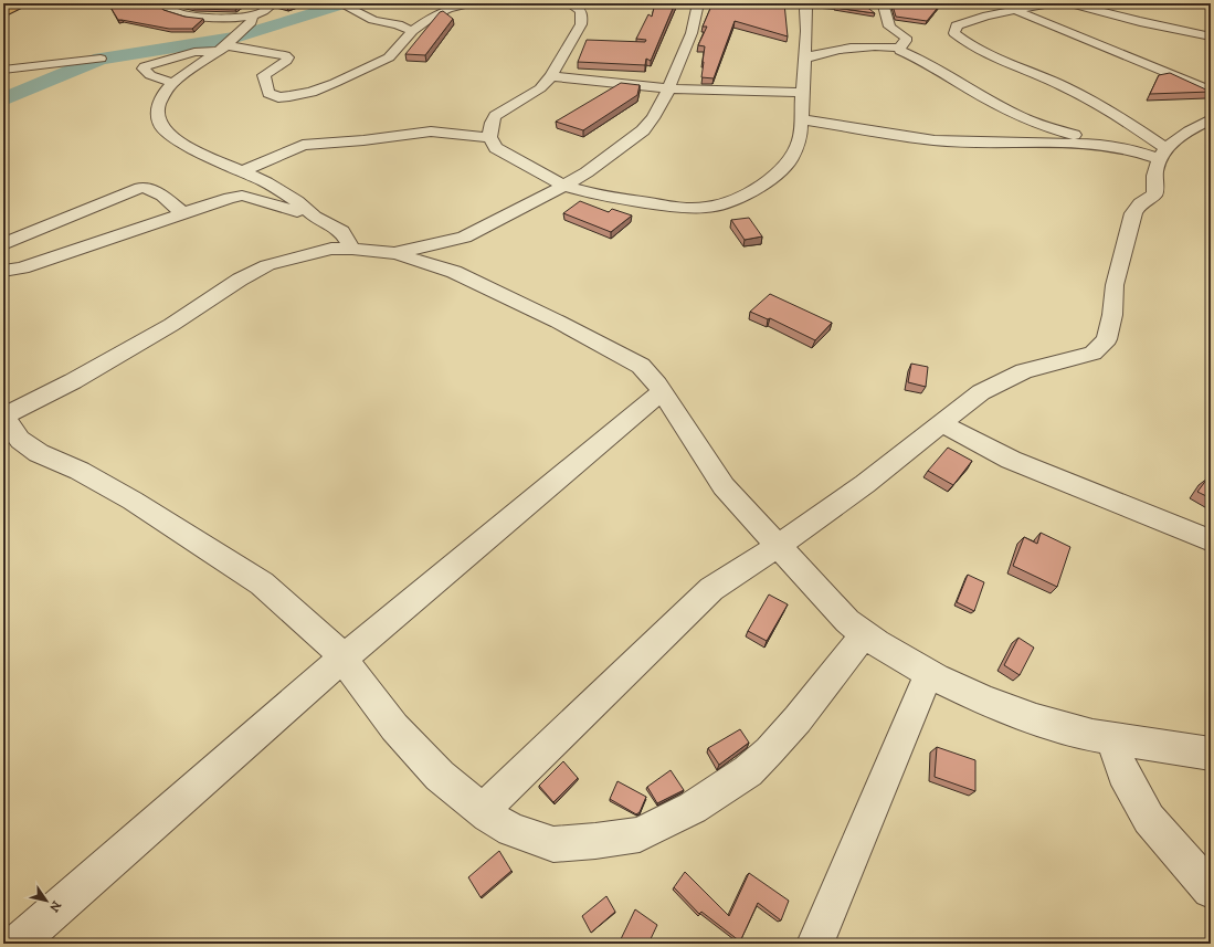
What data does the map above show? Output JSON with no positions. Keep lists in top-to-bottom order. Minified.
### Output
{"north":"bottom right"}
